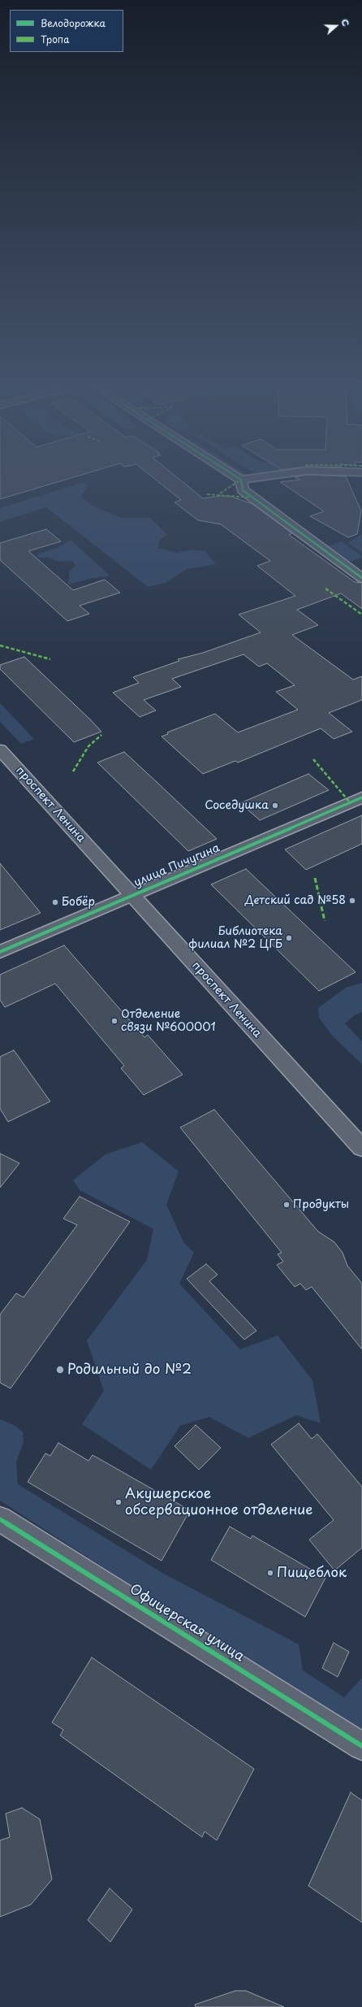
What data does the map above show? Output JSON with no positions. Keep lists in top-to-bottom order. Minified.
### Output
{"streets":{"street":["проспект Ленина","улица Пичугина","Офицерская улица"]},"crossings":[["проспект Ленина","улица Пичугина"]],"places":["Соседушка","Детский сад №58","Бобёр","Библиотека филиал №2 ЦГБ","Отделение связи №600001","Продукты","Родильный до №2","Акушерское обсервационное отделение","Пищеблок"],"legend":["Велодорожка","Тропа"],"north":"right"}
